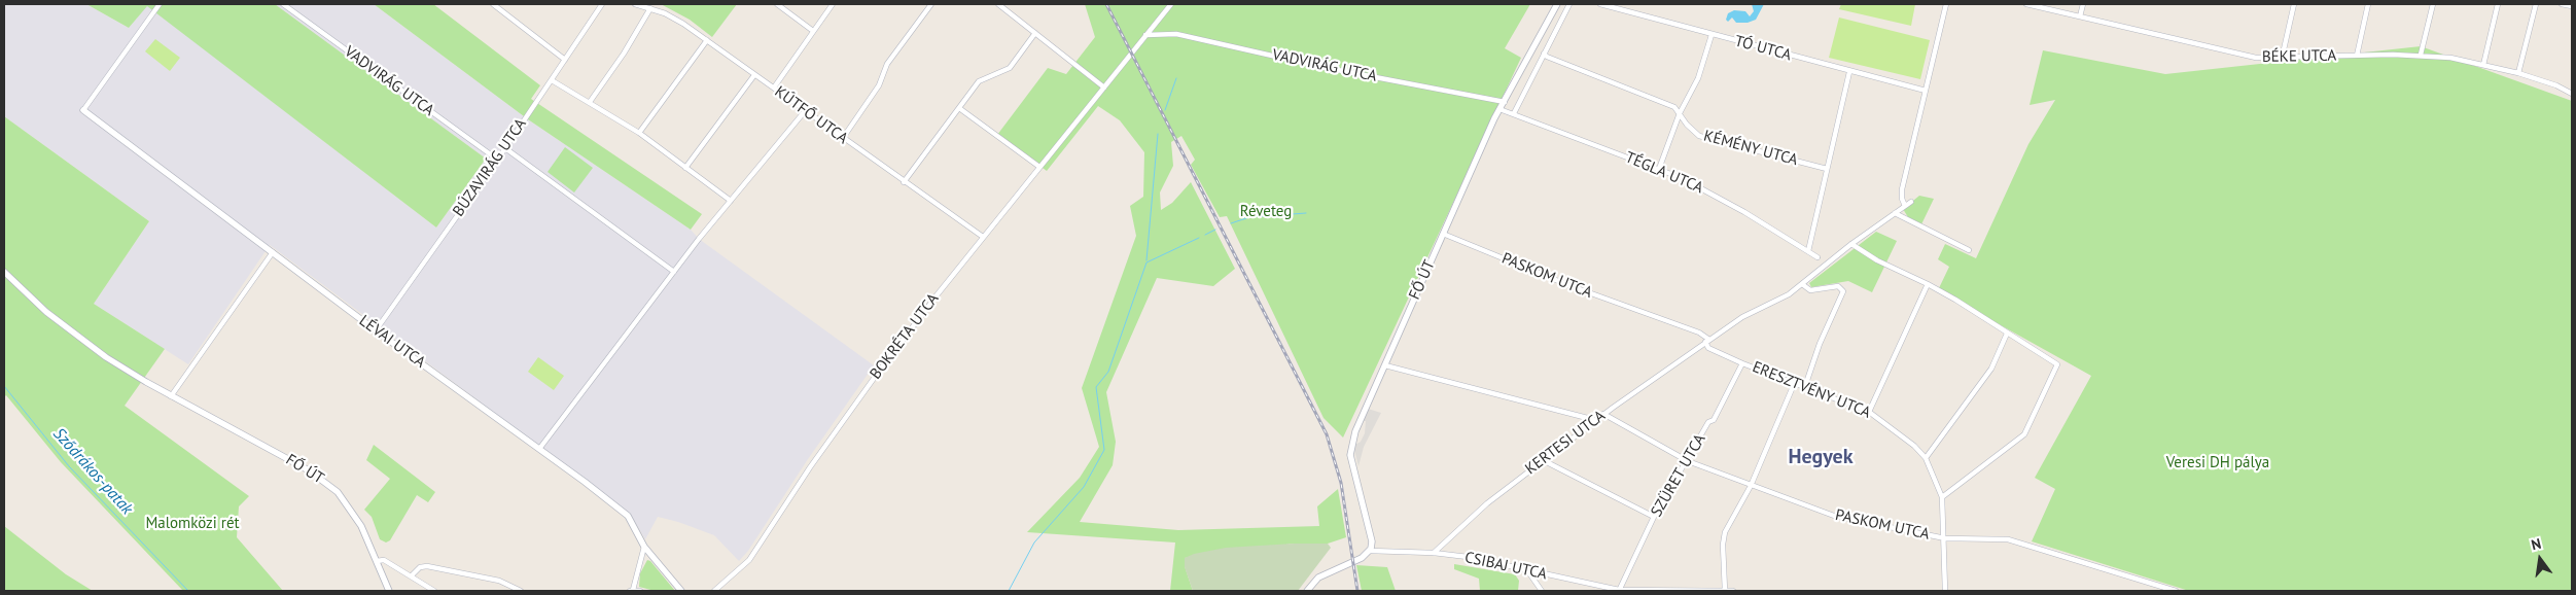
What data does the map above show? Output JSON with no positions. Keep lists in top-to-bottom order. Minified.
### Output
{"streets":{"main road":["FŐ ÚT","LÉVAI UTCA"],"street":["TÓ UTCA","BÉKE UTCA","VADVIRÁG UTCA","KÚTFŐ UTCA","KÉMÉNY UTCA","BÚZAVIRÁG UTCA","TÉGLA UTCA","PASKOM UTCA","BOKRÉTA UTCA","ERESZTVÉNY UTCA","KERTESI UTCA","SZÜRET UTCA","CSIBAJ UTCA"]},"crossings":[["VADVIRÁG UTCA","BÚZAVIRÁG UTCA"],["VADVIRÁG UTCA","FŐ ÚT"],["VADVIRÁG UTCA","BOKRÉTA UTCA"],["KÚTFŐ UTCA","BOKRÉTA UTCA"],["BÚZAVIRÁG UTCA","LÉVAI UTCA"],["TÉGLA UTCA","FŐ ÚT"],["PASKOM UTCA","FŐ ÚT"],["PASKOM UTCA","ERESZTVÉNY UTCA"],["PASKOM UTCA","KERTESI UTCA"],["PASKOM UTCA","SZÜRET UTCA"],["FŐ ÚT","CSIBAJ UTCA"],["ERESZTVÉNY UTCA","KERTESI UTCA"],["ERESZTVÉNY UTCA","SZÜRET UTCA"],["KERTESI UTCA","CSIBAJ UTCA"],["SZÜRET UTCA","CSIBAJ UTCA"]],"districts":["Hegyek"],"water":["Sződrákos-patak"],"parks":["Réveteg","Veresi DH pálya","Malomközi rét"],"north":"top"}
